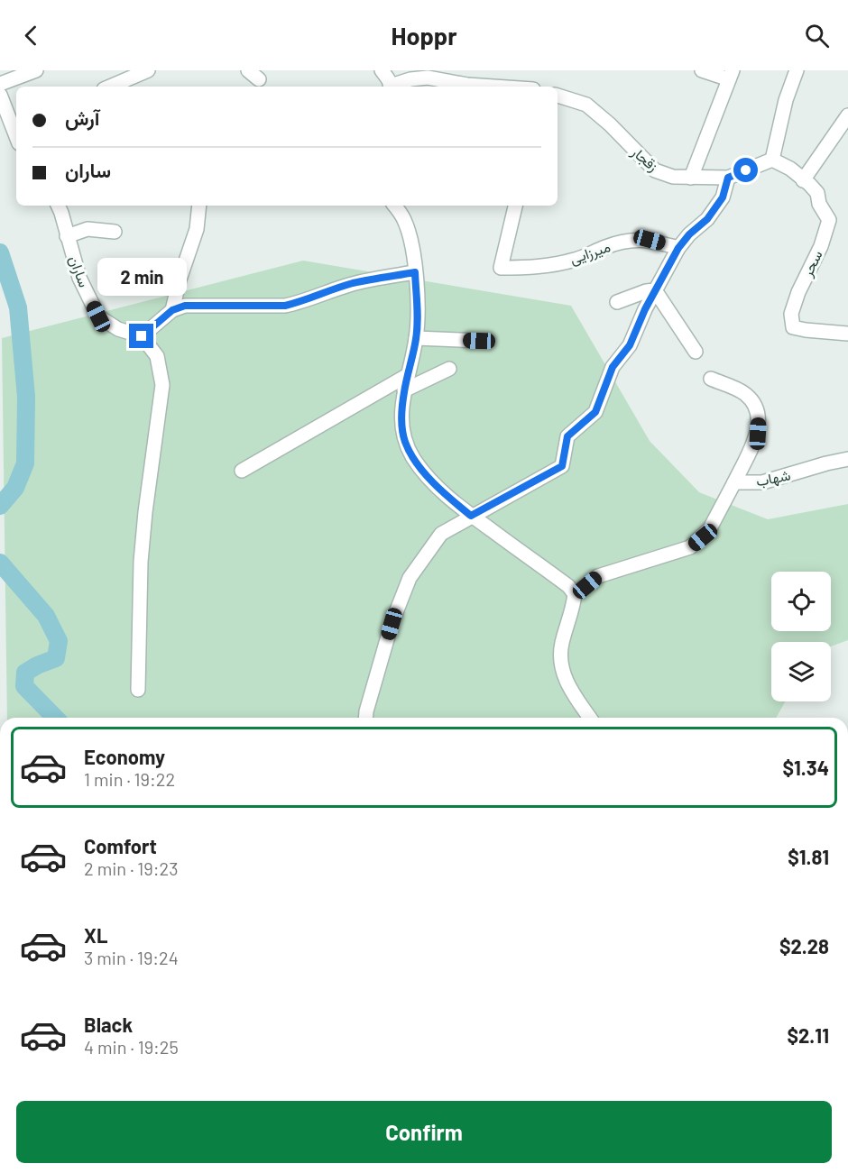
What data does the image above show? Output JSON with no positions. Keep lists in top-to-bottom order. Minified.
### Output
{"streets":{"street":["زقجار","میرزایی","سحر","ساران","شهاب"]},"crossings":[["زقجار","سحر"]],"page":{"header":"Hoppr","banner":["آرش","ساران"],"bubble":"2 min","list":[{"name":"Economy","note":"1 min · 19:22","value":"$1.34"},{"name":"Comfort","note":"2 min · 19:23","value":"$1.81"},{"name":"XL","note":"3 min · 19:24","value":"$2.28"},{"name":"Black","note":"4 min · 19:25","value":"$2.11"}],"buttons":"Confirm"}}
